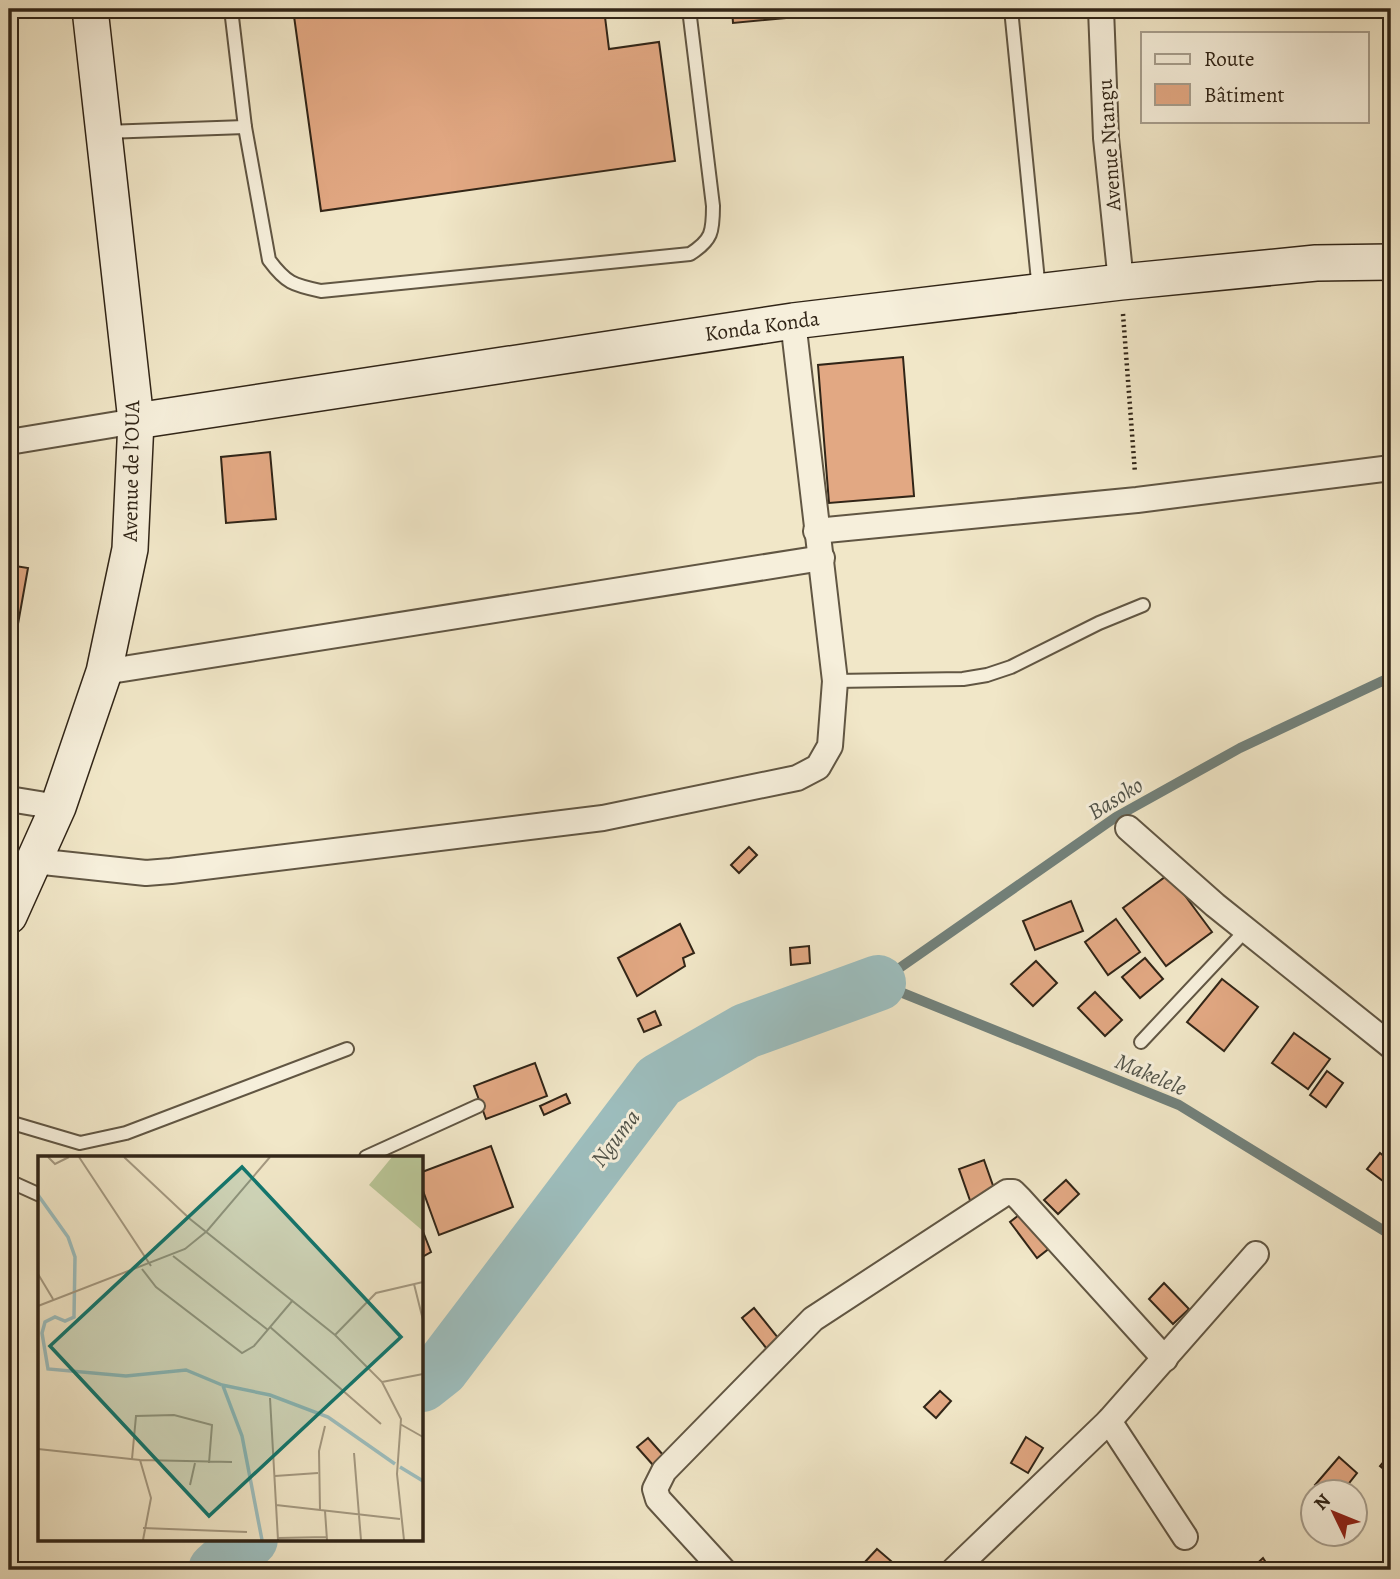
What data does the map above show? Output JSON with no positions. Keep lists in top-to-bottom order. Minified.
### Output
{"streets":{"street":["Avenue Ntangu","Konda Konda","Avenue de l’OUA"]},"crossings":[["Avenue Ntangu","Konda Konda"],["Konda Konda","Avenue de l’OUA"]],"water":["Basoko","Makelele","Nguma"],"legend":["Route","Bâtiment"],"north":"top left"}
